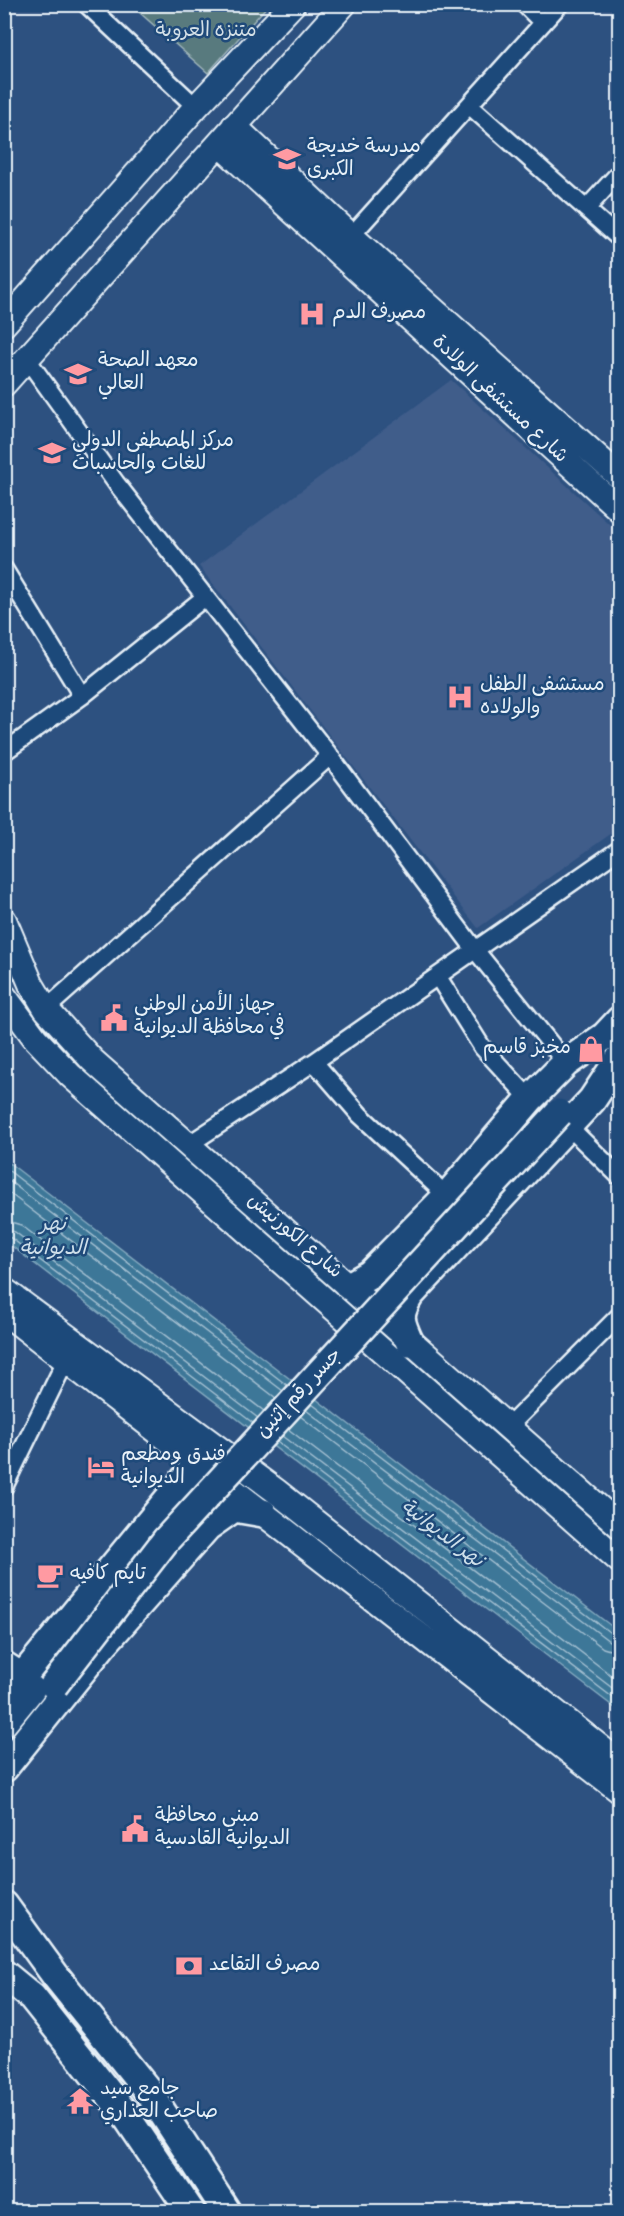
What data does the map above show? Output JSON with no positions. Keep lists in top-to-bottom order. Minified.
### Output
{"streets":{"main road":["شارع مستشفى الولادة","شارع الكورنيش","جسر رقم إثنين"]},"water":["نهر الديوانية"],"parks":["متنزه العروبة"],"places":{"school or university":["مدرسة خديجة الكبرى","معهد الصحة العالي","مركز المصطفى الدولي للغات والحاسبات"],"hospital":["مصرف الدم","مستشفى الطفل والولاده"],"public building":["جهاز الأمن الوطني في محافظة الديوانية","مبنى محافظة الديوانية القادسية"],"shop":["مخبز قاسم"],"hotel":["فندق ومطعم الديوانية"],"cafe":["تايم كافيه"],"bank":["مصرف التقاعد"],"temple":["جامع سيد صاحب العذاري"]}}
